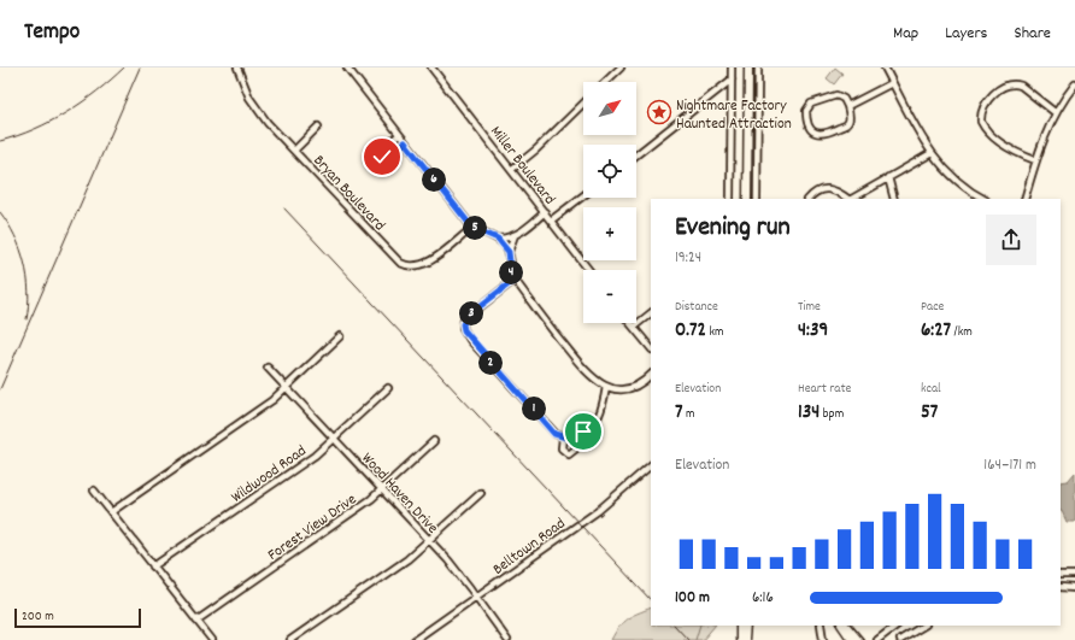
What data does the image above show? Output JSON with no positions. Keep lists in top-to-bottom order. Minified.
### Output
{"streets":{"street":["Miller Boulevard","Bryan Boulevard","Wildwood Road","Wood Haven Drive","Forest View Drive","Belltown Road"]},"crossings":[["Wildwood Road","Wood Haven Drive"],["Wood Haven Drive","Forest View Drive"],["Wood Haven Drive","Belltown Road"]],"places":{"place":["Nightmare Factory Haunted Attraction"]},"scale_bar":"200 m","north":"top right","page":{"header":"Tempo","nav":["Map","Layers","Share"],"map_buttons":["+","−"],"pins":["6","5","4","3","2","1"],"heading":["Evening run","19:24"],"stats":[["Distance","0.72 km"],["Time","4:39"],["Pace","6:27 /km"],["Elevation","7 m"],["Heart rate","134 bpm"],["kcal","57"]],"chart":["Elevation","164–171 m"],"list":[{"name":"100 m","note":"6:16"}],"scale":"200 m"}}
